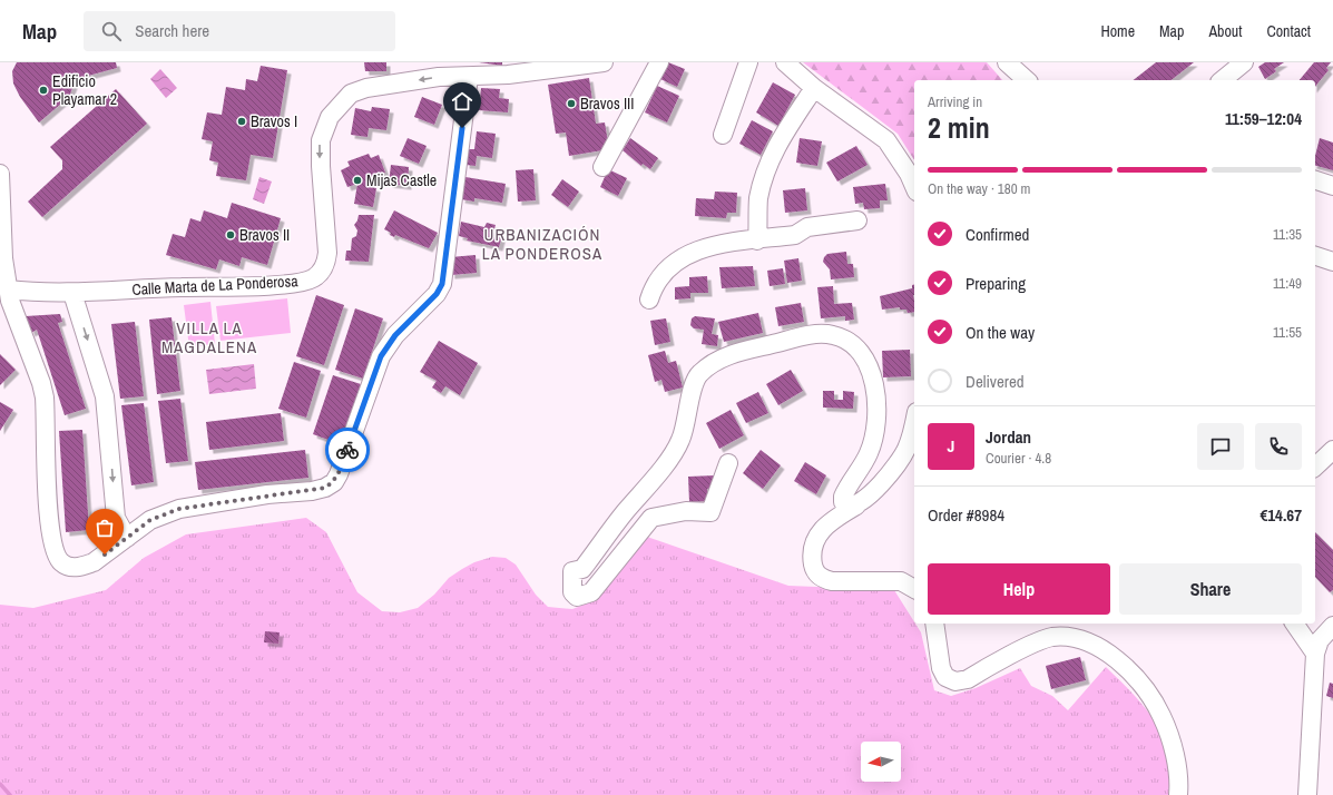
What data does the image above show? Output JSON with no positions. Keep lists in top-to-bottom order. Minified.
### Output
{"streets":{"street":["Calle Marta de La Ponderosa"]},"one_way":["Calle Marta de La Ponderosa"],"districts":["URBANIZACIÓN LA PONDEROSA","VILLA LA MAGDALENA"],"places":["Edificio Playamar 2","Bravos III","Bravos I","Mijas Castle","Bravos II"],"north":"left","page":{"header":"Map","search":"Search here","nav":["Home","Map","About","Contact"],"heading":["2 min","Arriving in","11:59–12:04"],"panel":["Jordan","Courier · 4.8","Order #8984","€14.67"],"bar":"On the way · 180 m","list":[["Confirmed","11:35"],["Preparing","11:49"],["On the way","11:55"],"Delivered"],"round":"J","buttons":["Help","Share"]}}
